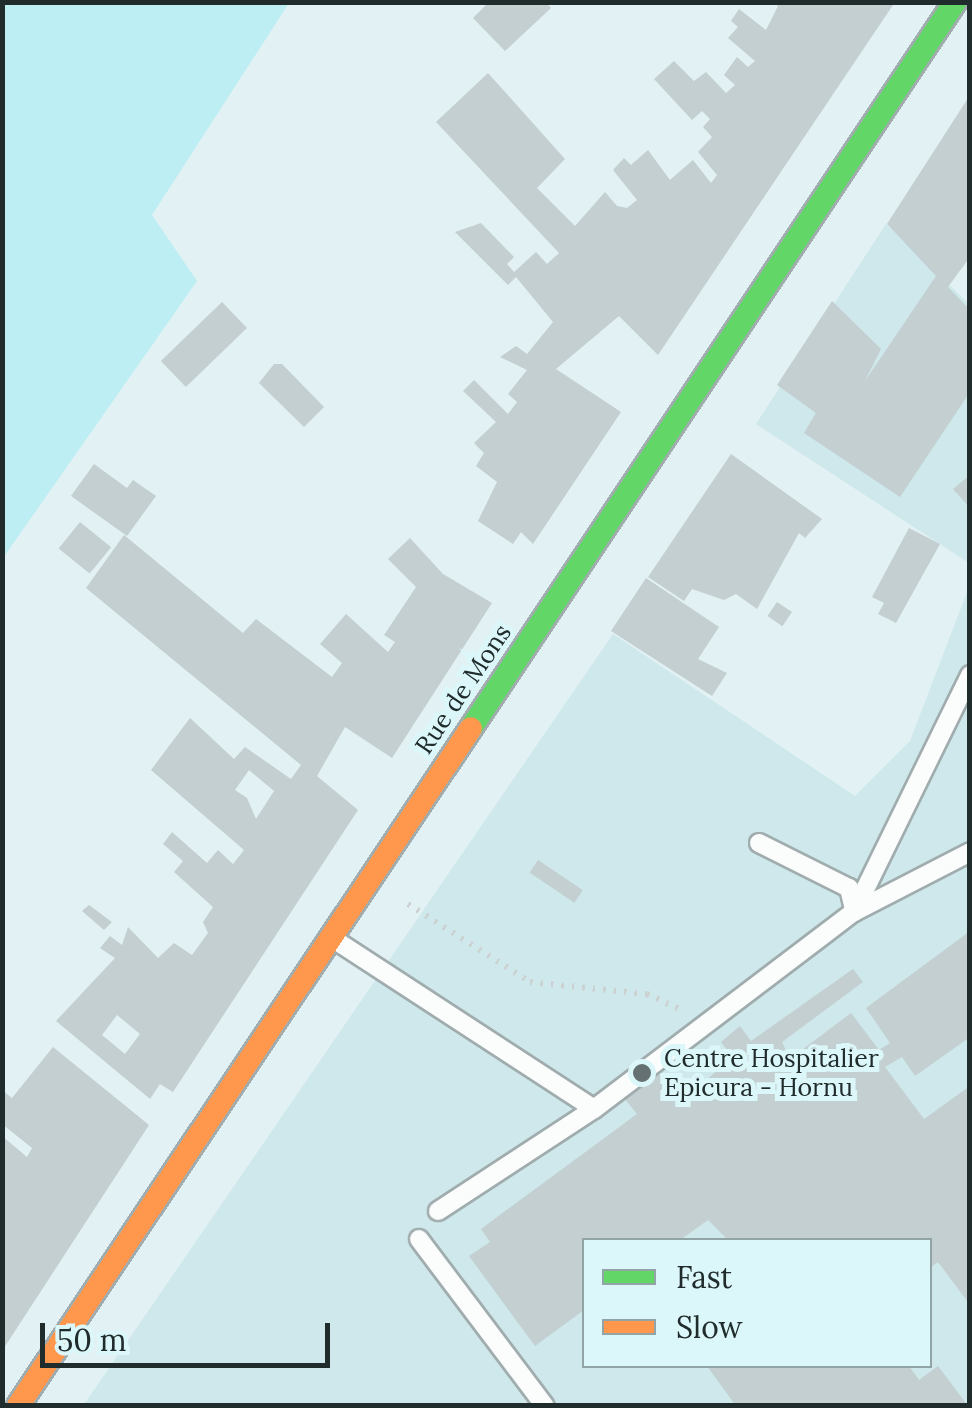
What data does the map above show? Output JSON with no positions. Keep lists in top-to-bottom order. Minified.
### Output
{"streets":{"main road":["Rue de Mons"]},"places":["Centre Hospitalier Epicura - Hornu"],"legend":["Fast","Slow"],"scale_bar":"50 m"}
